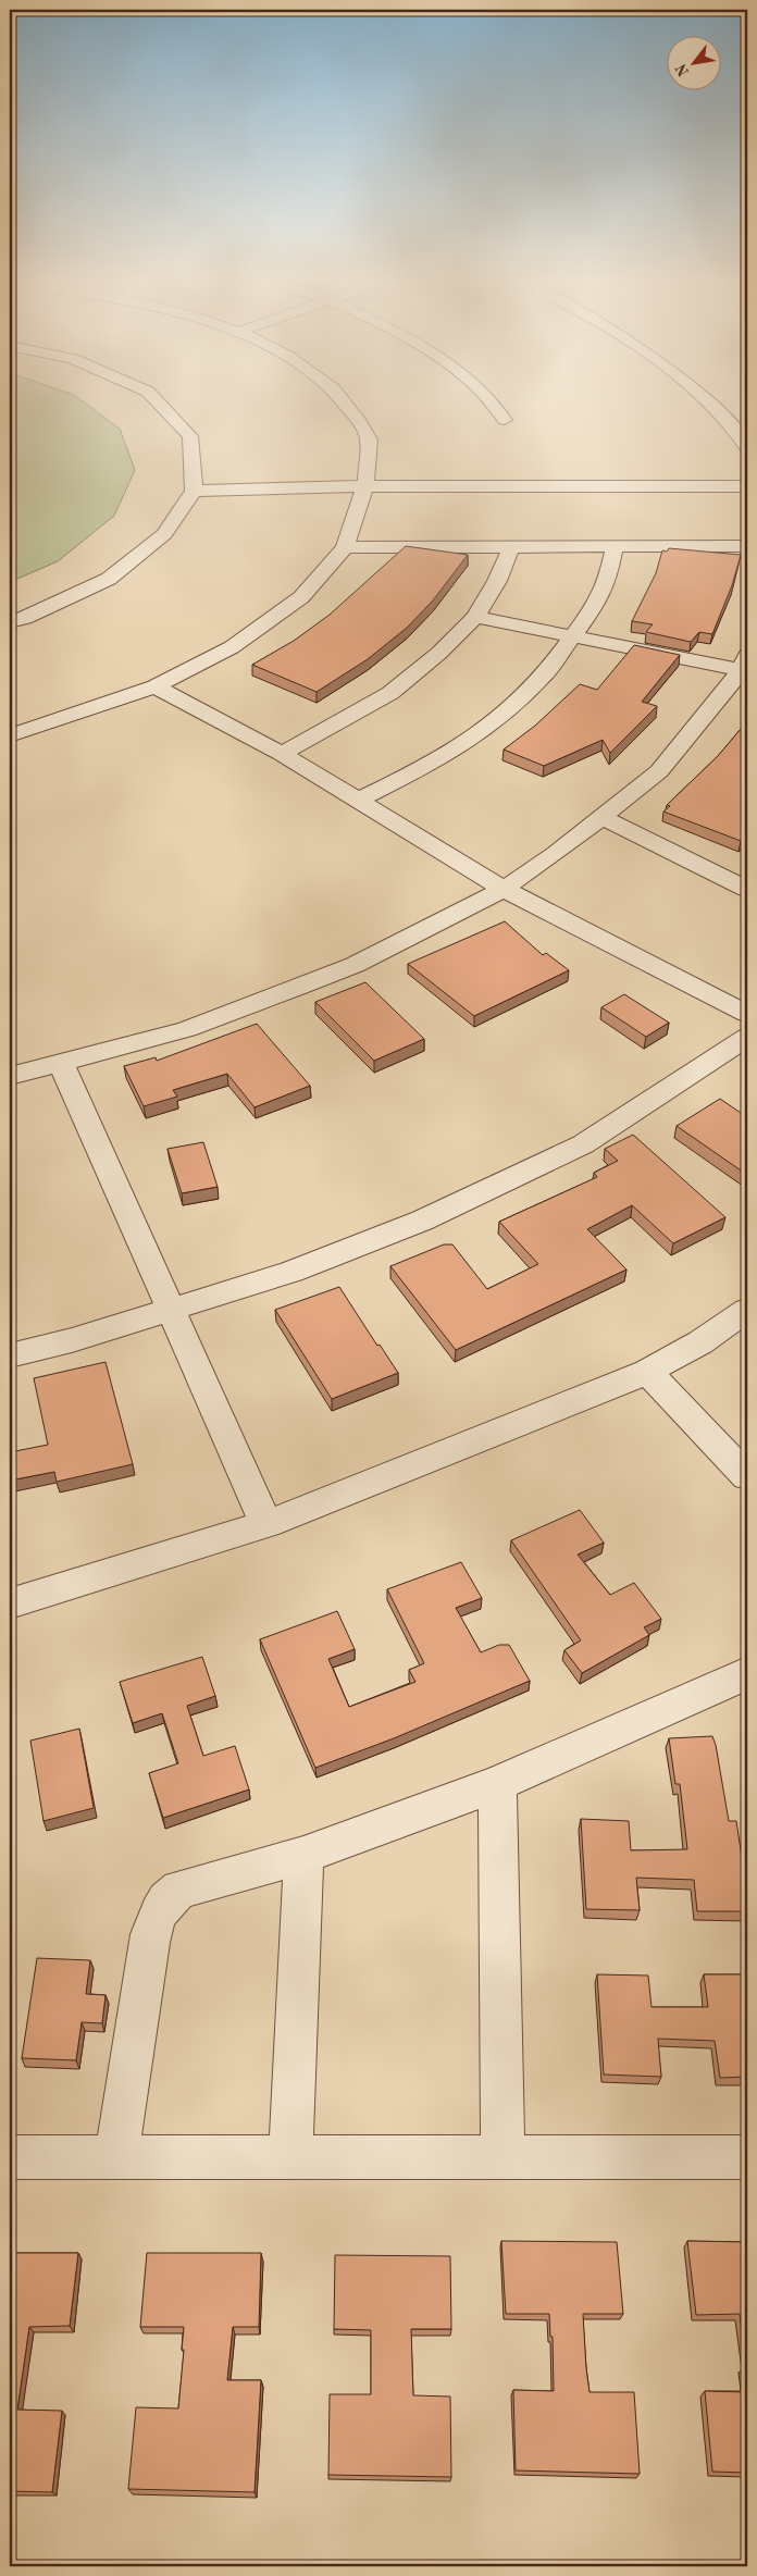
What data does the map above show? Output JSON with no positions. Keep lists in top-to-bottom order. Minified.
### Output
{"north":"bottom left"}
